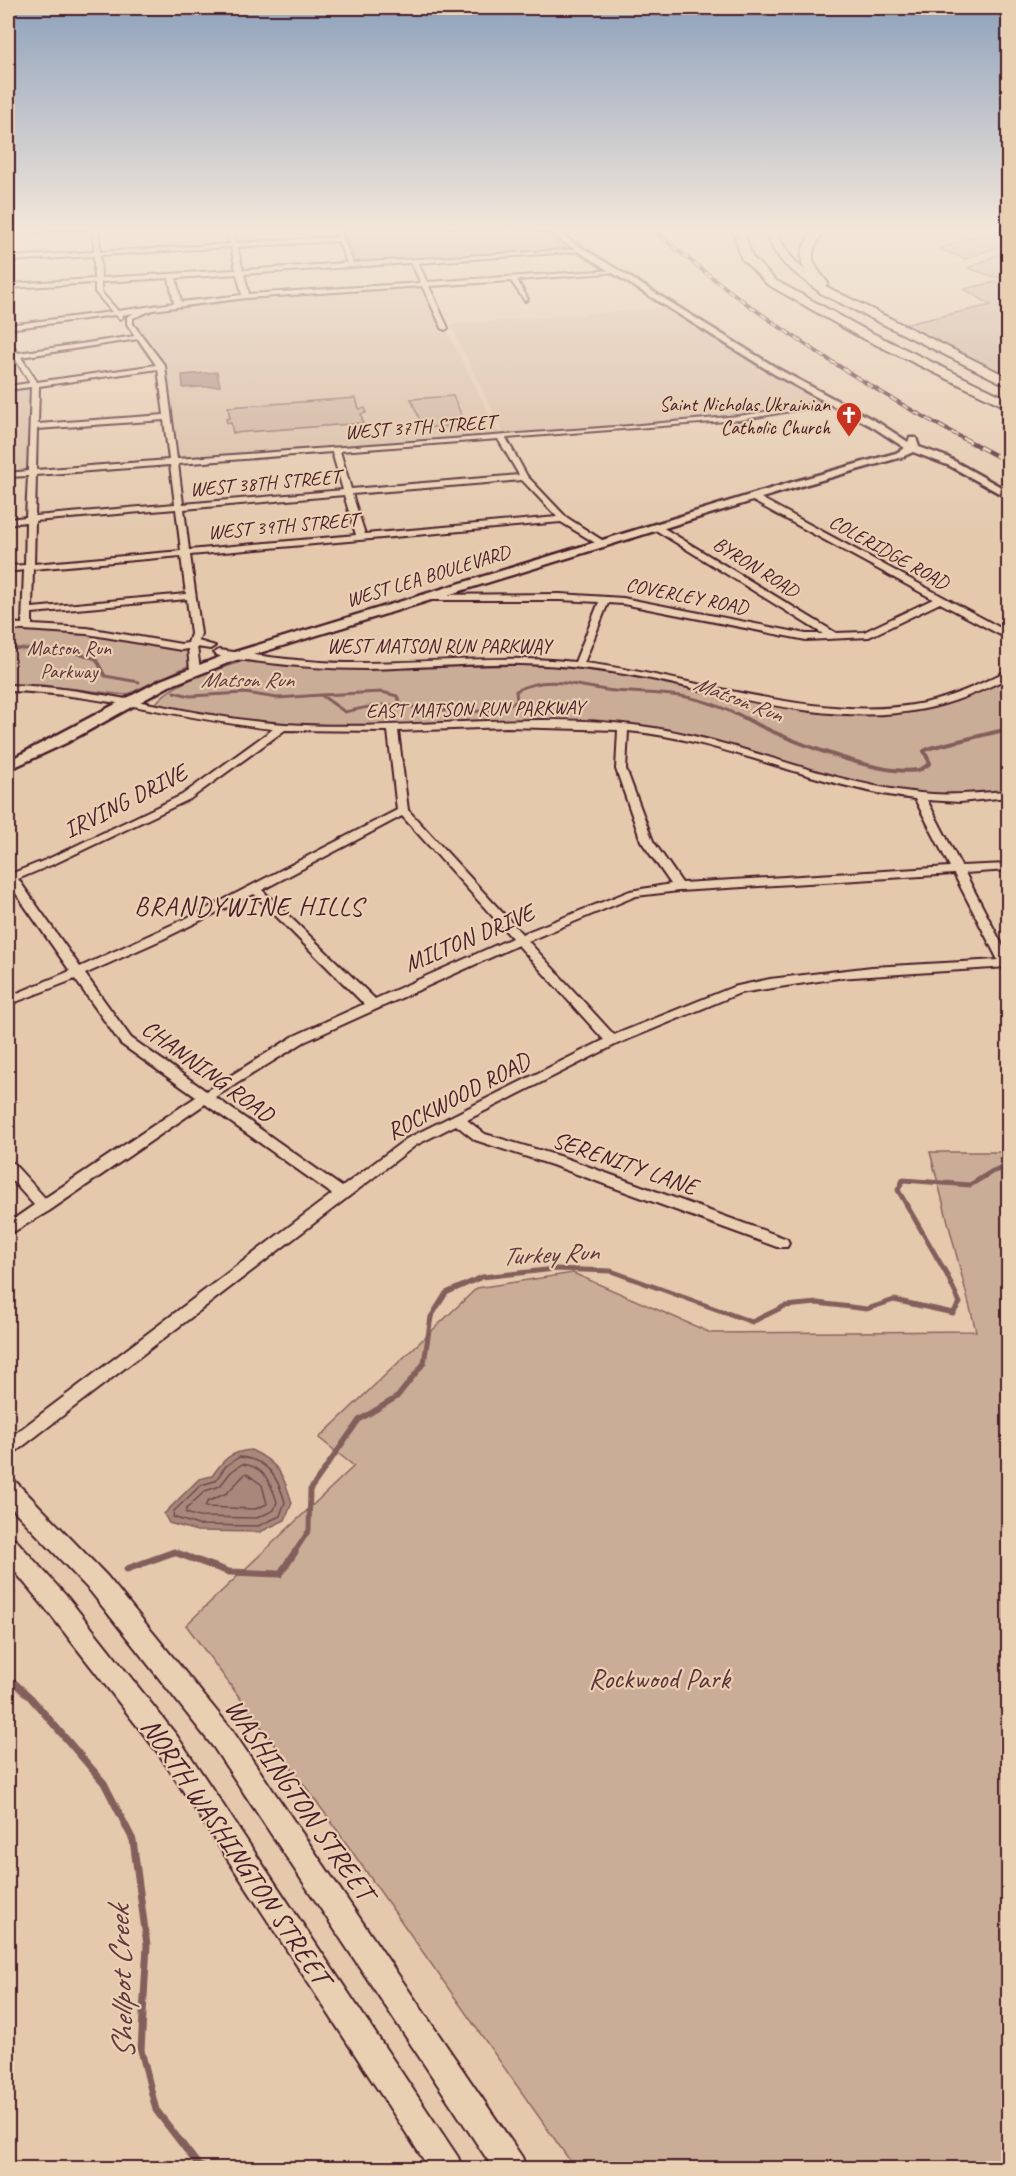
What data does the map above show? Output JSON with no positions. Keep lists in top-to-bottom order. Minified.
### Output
{"streets":{"main road":["WASHINGTON STREET","NORTH WASHINGTON STREET"],"street":["WEST 37TH STREET","WEST 38TH STREET","WEST 39TH STREET","COLERIDGE ROAD","BYRON ROAD","WEST LEA BOULEVARD","COVERLEY ROAD","WEST MATSON RUN PARKWAY","EAST MATSON RUN PARKWAY","IRVING DRIVE","MILTON DRIVE","CHANNING ROAD","ROCKWOOD ROAD","SERENITY LANE"]},"crossings":[["COLERIDGE ROAD","WEST LEA BOULEVARD"],["COLERIDGE ROAD","COVERLEY ROAD"],["BYRON ROAD","WEST LEA BOULEVARD"],["BYRON ROAD","COVERLEY ROAD"],["WEST LEA BOULEVARD","COVERLEY ROAD"],["WEST LEA BOULEVARD","WEST MATSON RUN PARKWAY"],["WEST LEA BOULEVARD","EAST MATSON RUN PARKWAY"],["EAST MATSON RUN PARKWAY","IRVING DRIVE"],["IRVING DRIVE","CHANNING ROAD"],["MILTON DRIVE","CHANNING ROAD"],["CHANNING ROAD","ROCKWOOD ROAD"],["ROCKWOOD ROAD","SERENITY LANE"]],"districts":["BRANDYWINE HILLS"],"water":["Matson Run","Turkey Run","Shellpot Creek"],"parks":["Matson Run Parkway","Rockwood Park"],"places":{"church":["Saint Nicholas Ukrainian Catholic Church"]}}
